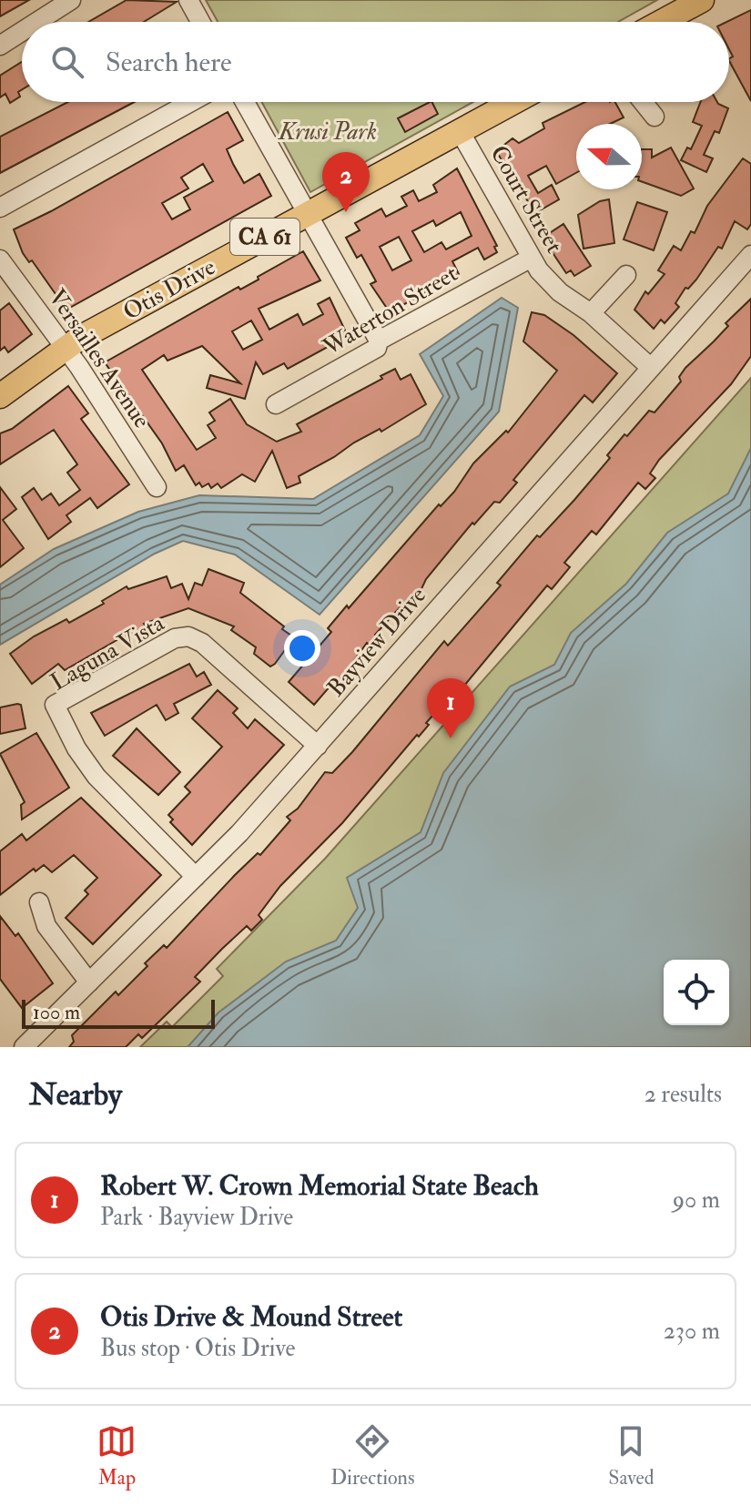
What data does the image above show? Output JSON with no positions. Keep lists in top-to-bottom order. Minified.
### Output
{"streets":{"main road":["CA 61","Otis Drive"],"street":["Court Street","Waterton Street","Versailles Avenue","Bayview Drive","Laguna Vista"]},"crossings":[["Court Street","Otis Drive"],["Court Street","Waterton Street"],["Court Street","Bayview Drive"],["Otis Drive","Versailles Avenue"],["Bayview Drive","Laguna Vista"]],"parks":["Krusi Park"],"scale_bar":"100 m","north":"left","page":{"search":"Search here","pins":["2","1"],"scale":"100 m","heading":["Nearby","2 results"],"list":[{"mark":"1","name":"Robert W. Crown Memorial State Beach","note":"Park · Bayview Drive","value":"90 m"},{"mark":"2","name":"Otis Drive & Mound Street","note":"Bus stop · Otis Drive","value":"230 m"}],"nav":["Map","Directions","Saved"]}}
